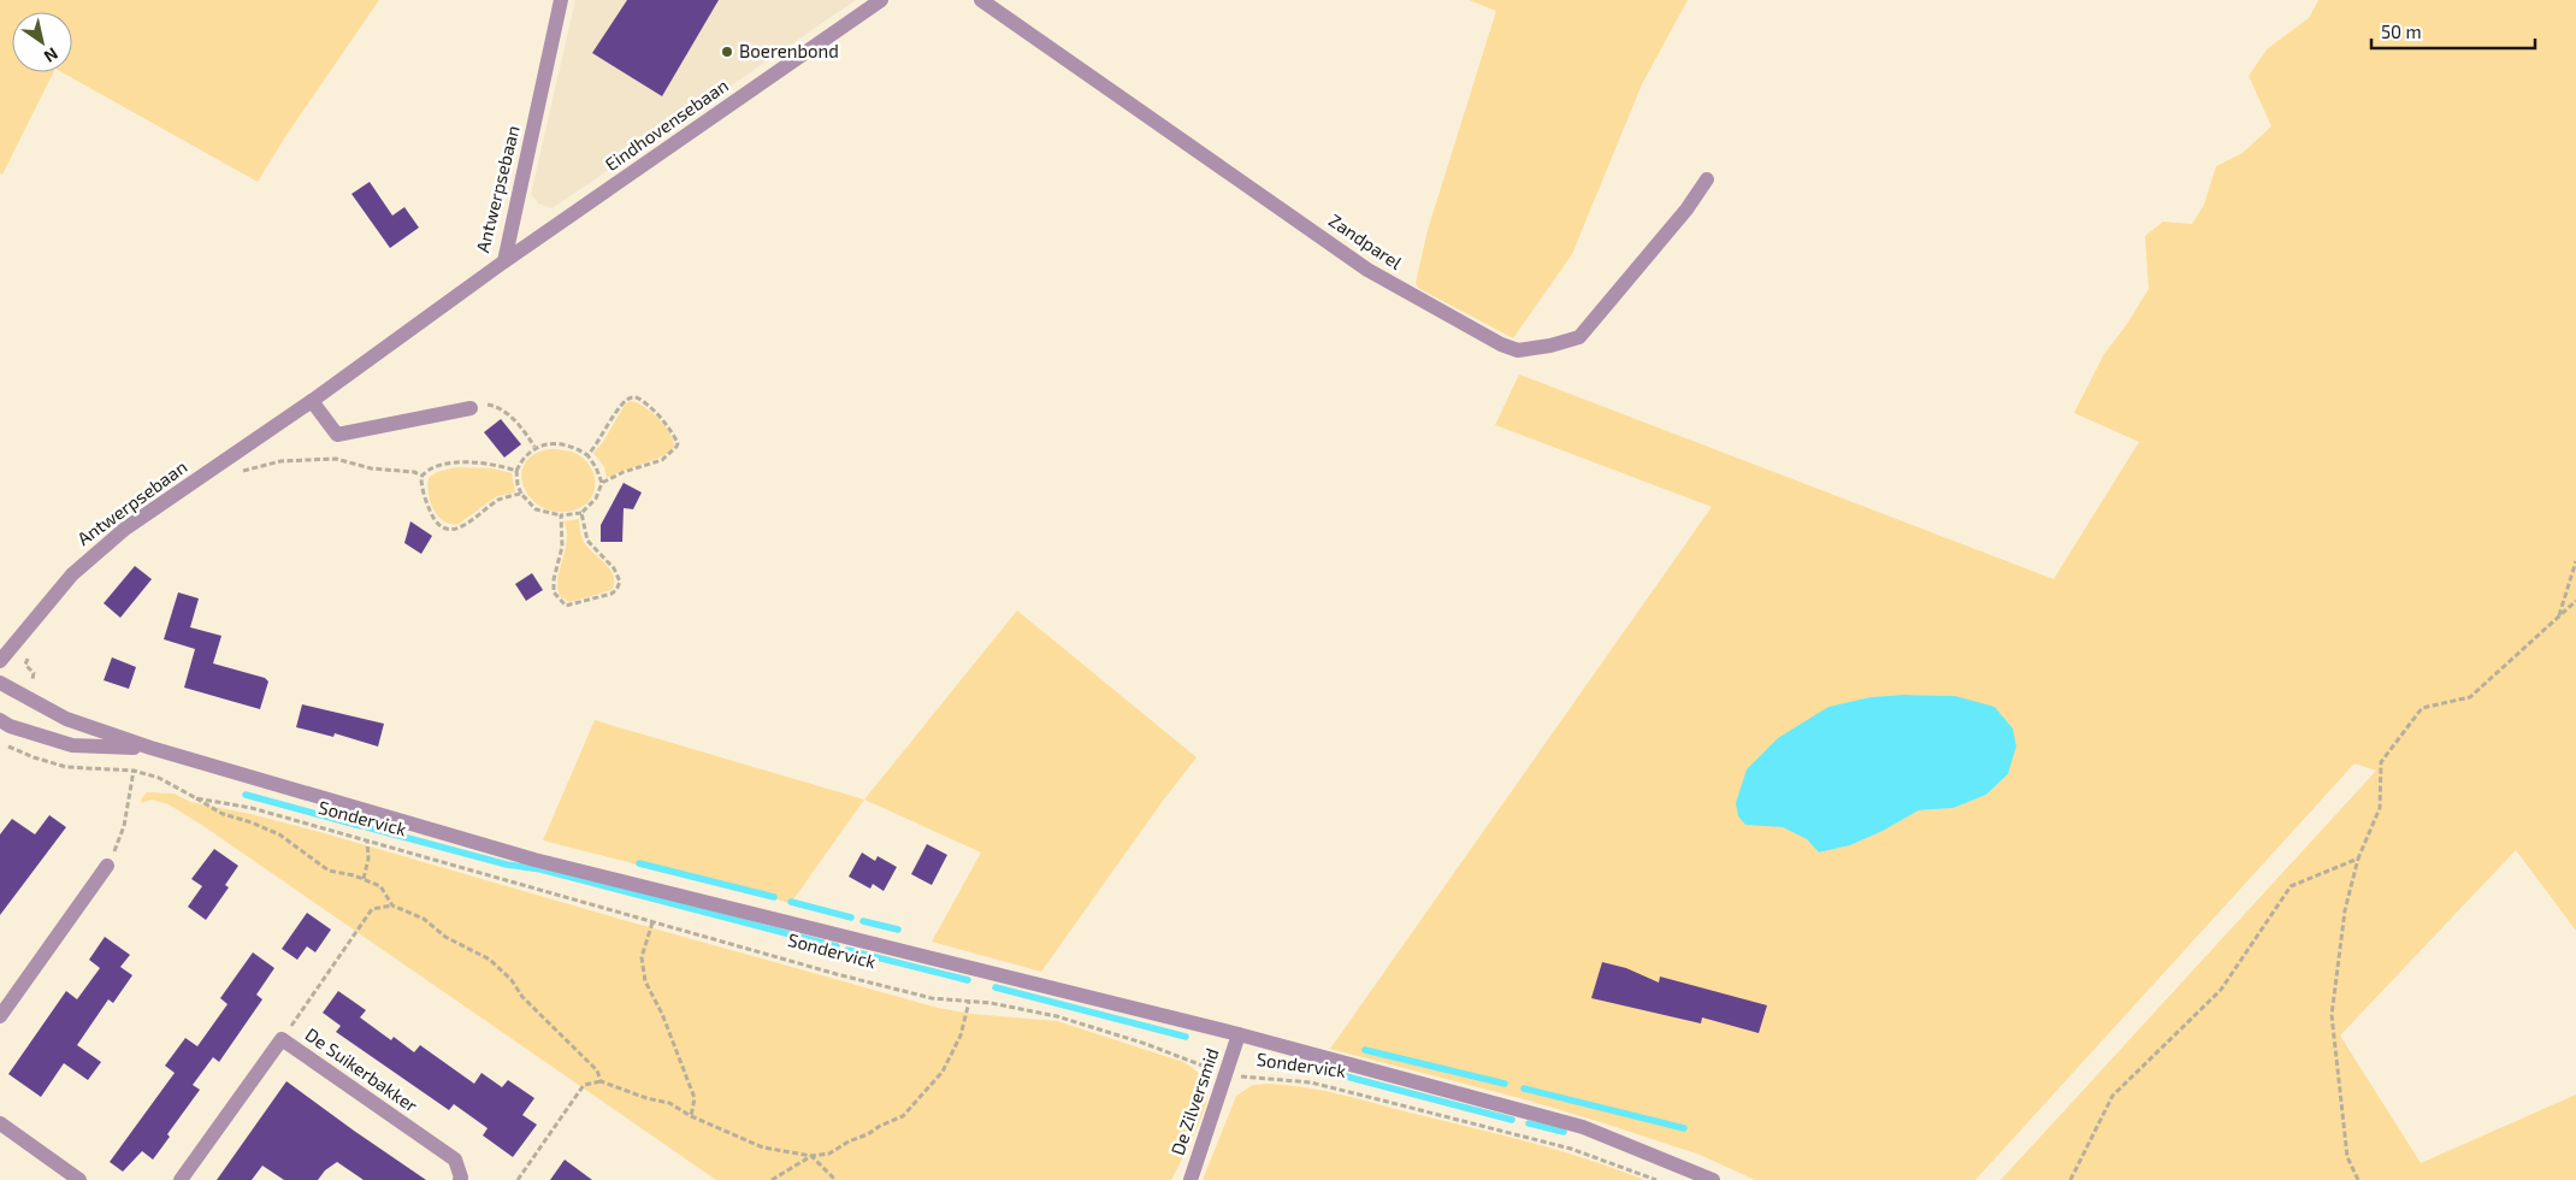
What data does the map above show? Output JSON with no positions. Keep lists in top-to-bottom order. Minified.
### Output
{"streets":{"street":["Eindhovensebaan","Antwerpsebaan","Zandparel","Sondervick","De Suikerbakker","De Zilversmid"]},"crossings":[["Eindhovensebaan","Antwerpsebaan"],["Sondervick","De Zilversmid"]],"places":["Boerenbond"],"scale_bar":"50 m","north":"bottom right"}
